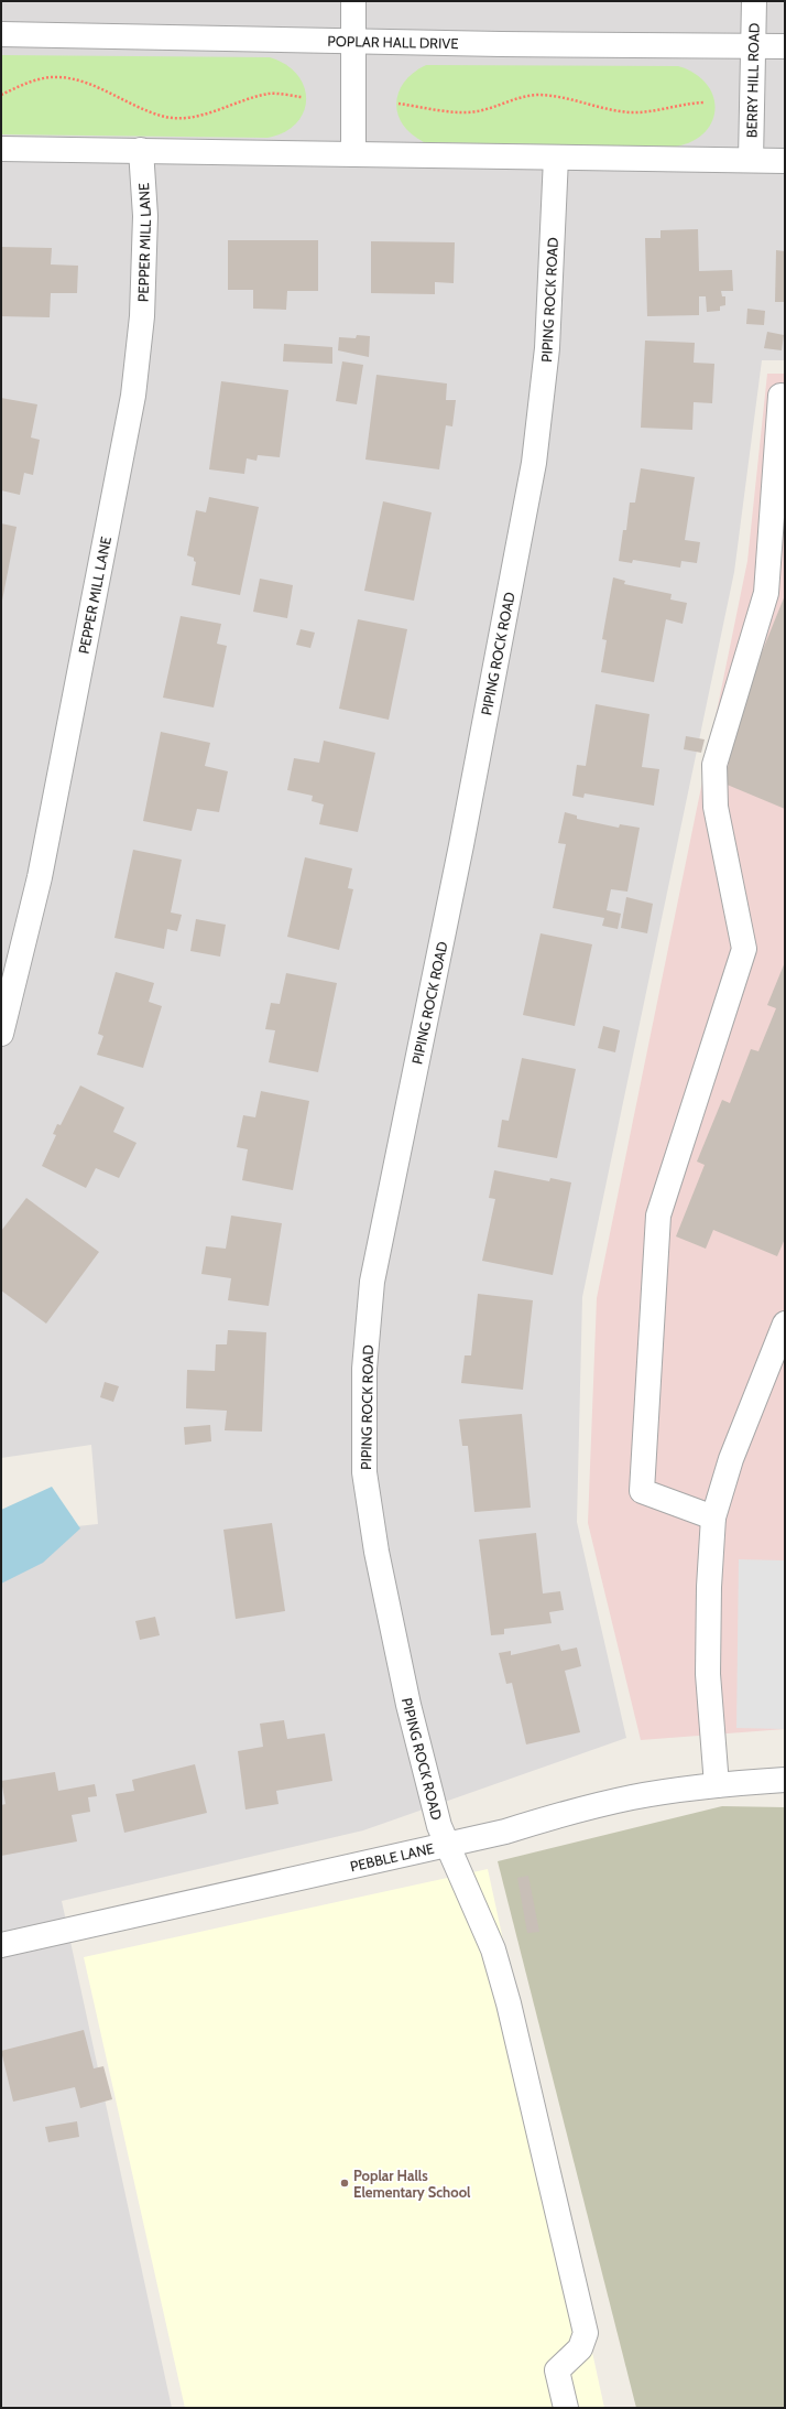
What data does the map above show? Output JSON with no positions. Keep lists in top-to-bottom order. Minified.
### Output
{"streets":{"street":["POPLAR HALL DRIVE","BERRY HILL ROAD","PEPPER MILL LANE","PIPING ROCK ROAD","PEBBLE LANE"]},"crossings":[["POPLAR HALL DRIVE","BERRY HILL ROAD"],["PIPING ROCK ROAD","PEBBLE LANE"]],"places":["Poplar Halls Elementary School"]}
